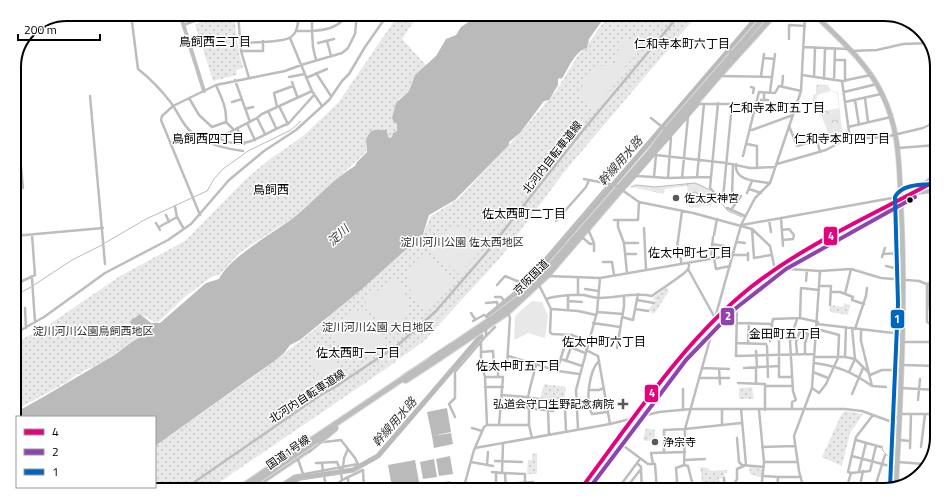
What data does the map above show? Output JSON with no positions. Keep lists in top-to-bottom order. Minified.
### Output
{"streets":{"highway":["京阪国道","国道1号線"],"street":["北河内自転車道線"]},"crossings":[["京阪国道","国道1号線"]],"districts":["鳥飼西三丁目","仁和寺本町六丁目","仁和寺本町五丁目","鳥飼西四丁目","仁和寺本町四丁目","鳥飼西","佐太西町二丁目","佐太中町七丁目","金田町五丁目","佐太中町六丁目","佐太西町一丁目","佐太中町五丁目"],"water":["幹線用水路","淀川"],"parks":["淀川河川公園 佐太西地区","淀川河川公園 大日地区","淀川河川公園鳥飼西地区"],"places":{"other":["佐太天神宮","浄宗寺"],"health":["弘道会守口生野記念病院"]},"lines":["transit line 4","transit line 1","transit line 2"],"legend":["4","2","1"],"scale_bar":"200 m"}
